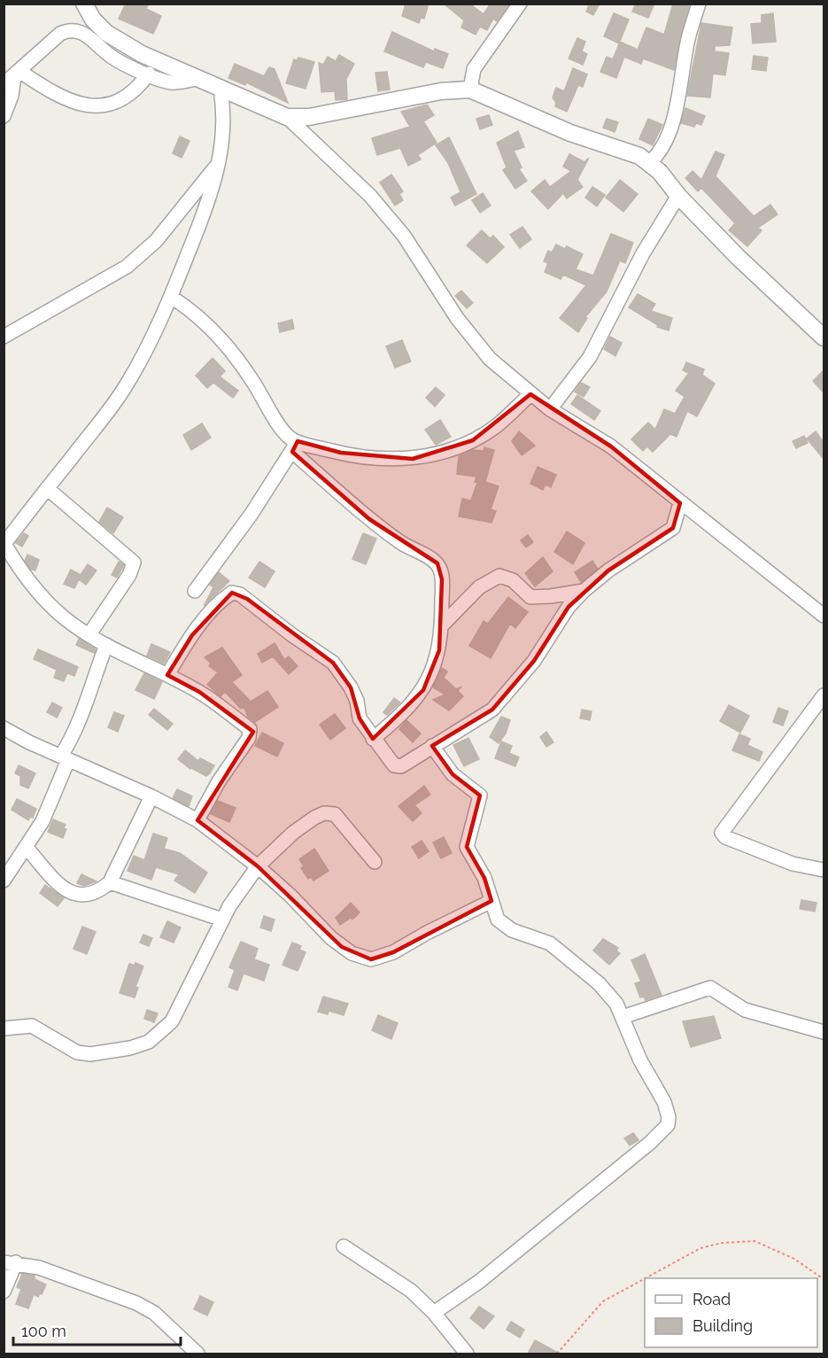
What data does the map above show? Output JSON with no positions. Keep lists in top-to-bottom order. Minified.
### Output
{"legend":["Road","Building"],"scale_bar":"100 m"}
